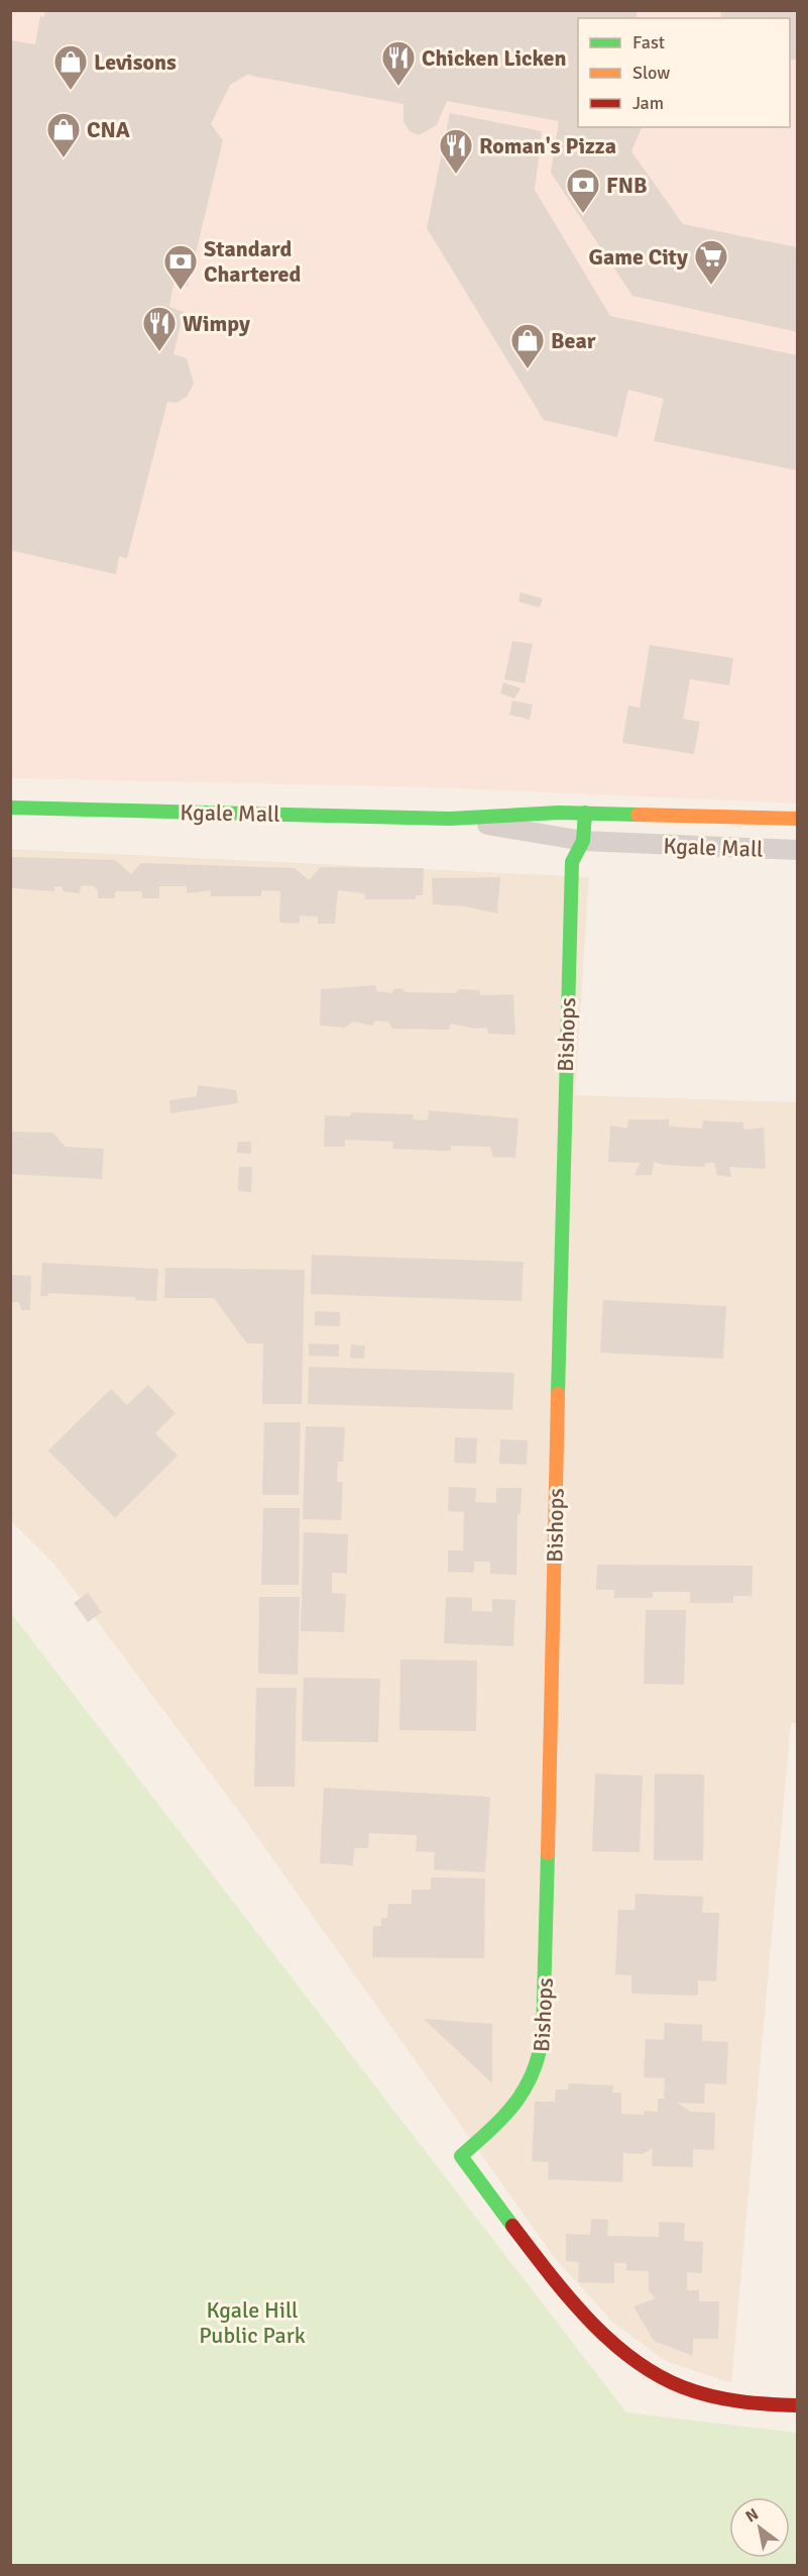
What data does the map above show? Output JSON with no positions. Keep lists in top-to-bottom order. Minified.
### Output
{"streets":{"street":["Kgale Mall","Bishops"]},"crossings":[["Kgale Mall","Bishops"]],"parks":["Kgale Hill Public Park"],"places":{"restaurant":["Chicken Licken","Roman's Pizza","Wimpy"],"shop":["Levisons","CNA","Bear"],"bank":["FNB","Standard Chartered"],"supermarket":["Game City"]},"legend":["Fast","Slow","Jam"],"north":"top left"}
